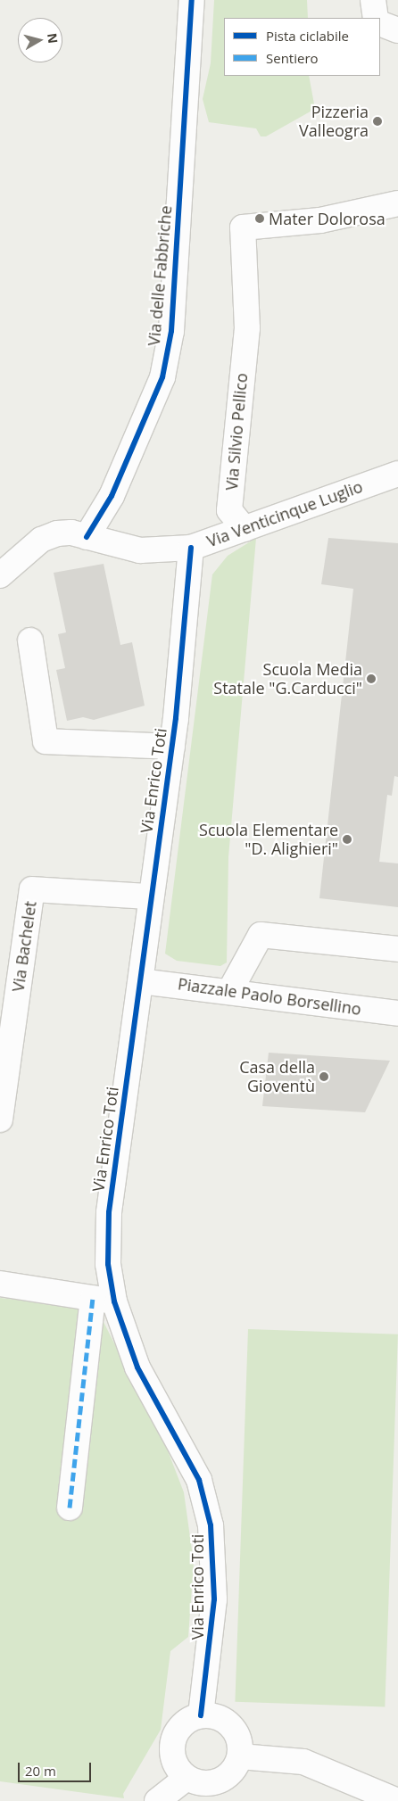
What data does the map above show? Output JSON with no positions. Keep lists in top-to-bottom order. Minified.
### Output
{"streets":{"street":["Via delle Fabbriche","Via Silvio Pellico","Via Venticinque Luglio","Via Enrico Toti","Via Bachelet","Piazzale Paolo Borsellino"]},"crossings":[["Via delle Fabbriche","Via Venticinque Luglio"],["Via Silvio Pellico","Via Venticinque Luglio"],["Via Venticinque Luglio","Via Enrico Toti"],["Via Enrico Toti","Via Bachelet"],["Via Enrico Toti","Piazzale Paolo Borsellino"]],"places":["Pizzeria Valleogra","Mater Dolorosa","Scuola Media Statale \"G.Carducci\"","Scuola Elementare \"D. Alighieri\"","Casa della Gioventù"],"legend":["Pista ciclabile","Sentiero"],"scale_bar":"20 m","north":"right"}
